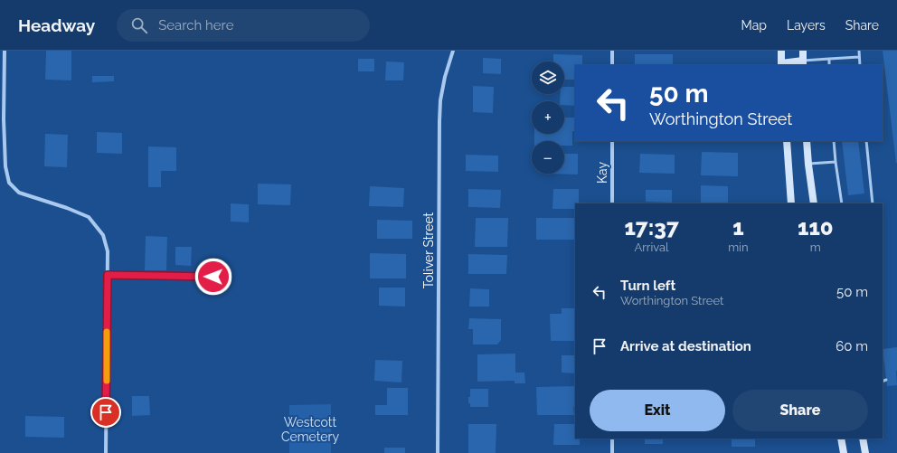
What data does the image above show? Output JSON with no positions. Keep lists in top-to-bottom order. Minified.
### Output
{"streets":{"street":["Kay","Toliver Street"]},"parks":["Westcott Cemetery"],"page":{"header":"Headway","search":"Search here","nav":["Map","Layers","Share"],"map_buttons":["+","−"],"turn":["50 m","Worthington Street"],"eta":["17:37","Arrival","1","min","110","m"],"list":[{"name":"Turn left","note":"Worthington Street","value":"50 m"},{"name":"Arrive at destination","value":"60 m"}],"buttons":["Exit","Share"]}}
